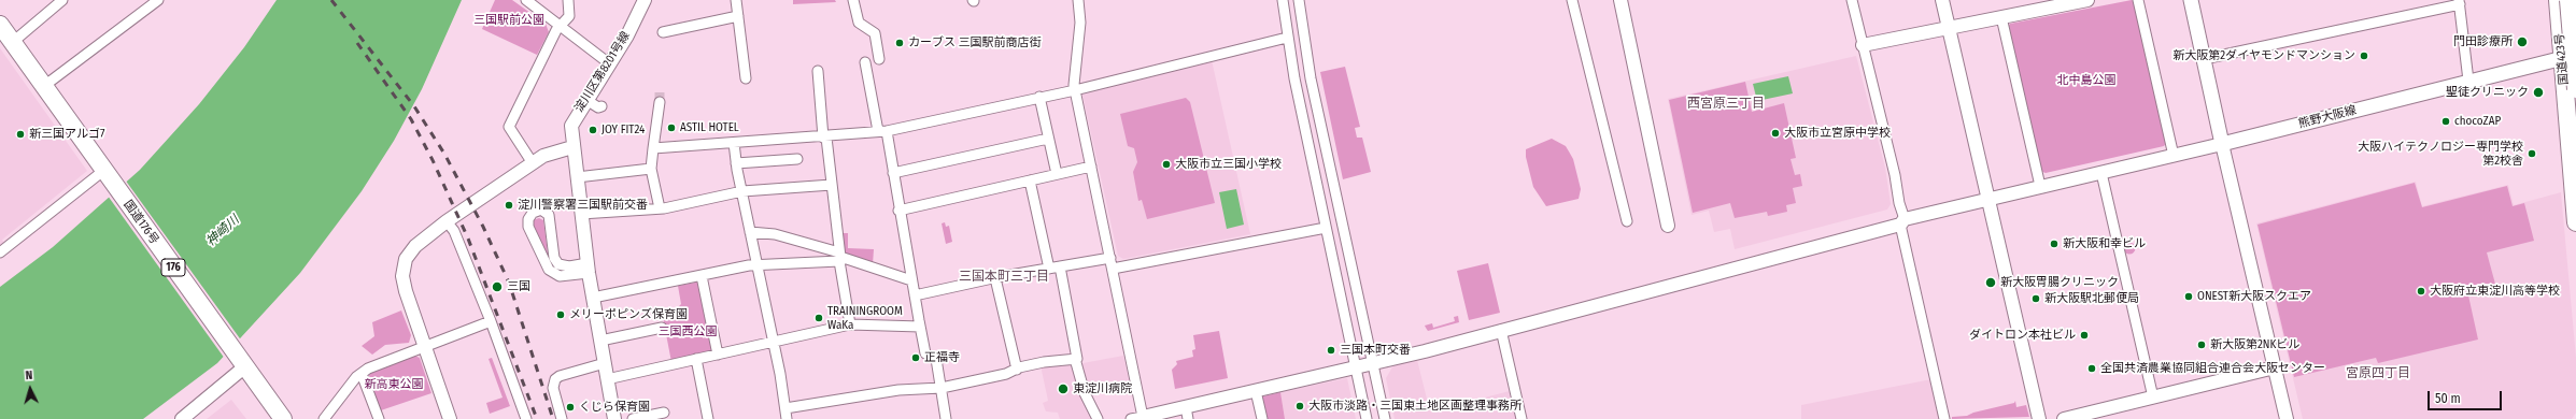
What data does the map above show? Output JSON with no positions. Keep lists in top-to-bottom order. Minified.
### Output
{"streets":{"highway":["国道423号","国道176号","176"],"main road":["熊野大阪線"],"street":["淀川区第8201号線"]},"crossings":[["国道423号","熊野大阪線"]],"districts":["西宮原三丁目","三国本町三丁目","宮原四丁目"],"water":["神崎川"],"parks":["三国駅前公園","北中島公園","三国西公園","新高東公園"],"places":["門田診療所","カーブス 三国駅前商店街","新大阪第2ダイヤモンドマンション","聖徒クリニック","chocoZAP","ASTIL HOTEL","JOY FIT24","大阪市立宮原中学校","新三国アルゴ7","大阪ハイテクノロジー専門学校 第2校舎","大阪市立三国小学校","淀川警察署三国駅前交番","新大阪和幸ビル","新大阪胃腸クリニック","三国","大阪府立東淀川高等学校","ONEST新大阪スクエア","新大阪駅北郵便局","メリーポピンズ保育園","TRAININGROOM WaKa","ダイトロン本社ビル","新大阪第2NKビル","三国本町交番","正福寺","全国共済農業協同組合連合会大阪センター","東淀川病院","大阪市淡路・三国東土地区画整理事務所","くじら保育園"],"scale_bar":"50 m","north":"top"}
